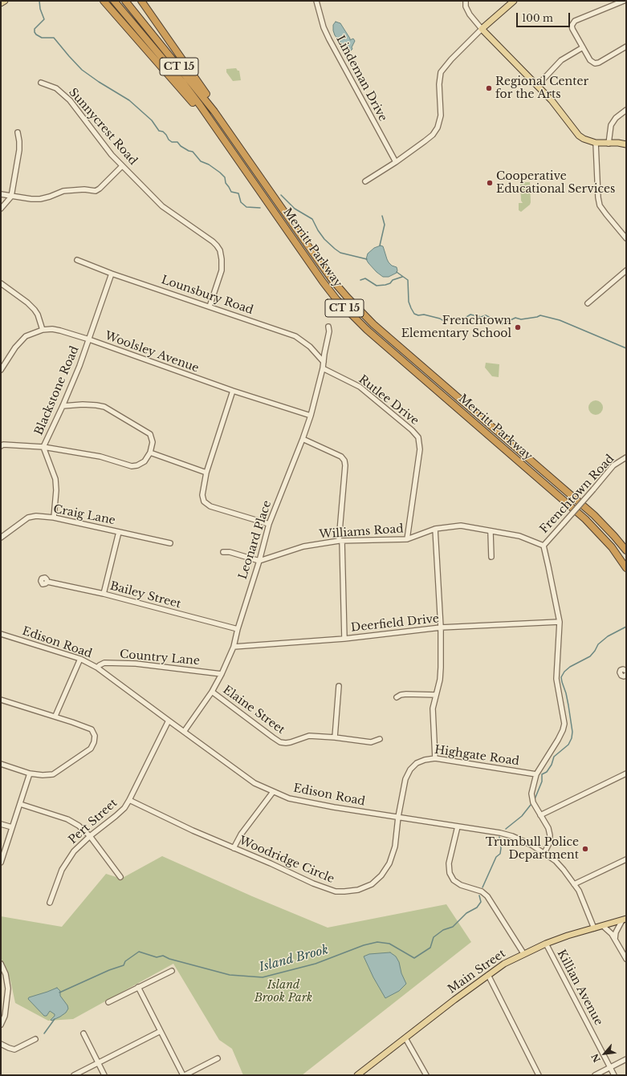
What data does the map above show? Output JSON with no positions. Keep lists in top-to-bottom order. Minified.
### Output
{"streets":{"highway":["CT 15","Merritt Parkway"],"main road":["Main Street"],"street":["Lindeman Drive","Sunnycrest Road","Lounsbury Road","Woolsley Avenue","Blackstone Road","Rutlee Drive","Frenchtown Road","Craig Lane","Williams Road","Leonard Place","Bailey Street","Deerfield Drive","Edison Road","Country Lane","Elaine Street","Highgate Road","Pert Street","Woodridge Circle","Killian Avenue"]},"crossings":[["Sunnycrest Road","Lounsbury Road"],["Lounsbury Road","Blackstone Road"],["Lounsbury Road","Leonard Place"],["Woolsley Avenue","Blackstone Road"],["Woolsley Avenue","Leonard Place"],["Blackstone Road","Craig Lane"],["Rutlee Drive","Williams Road"],["Rutlee Drive","Leonard Place"],["Frenchtown Road","Williams Road"],["Williams Road","Leonard Place"],["Leonard Place","Bailey Street"],["Leonard Place","Deerfield Drive"],["Leonard Place","Edison Road"],["Leonard Place","Country Lane"],["Leonard Place","Elaine Street"],["Edison Road","Country Lane"],["Edison Road","Highgate Road"],["Edison Road","Pert Street"],["Edison Road","Woodridge Circle"],["Edison Road","Main Street"],["Highgate Road","Woodridge Circle"],["Pert Street","Woodridge Circle"],["Main Street","Killian Avenue"]],"water":["Island Brook"],"parks":["Island Brook Park"],"places":["Regional Center for the Arts","Cooperative Educational Services","Frenchtown Elementary School","Trumbull Police Department"],"scale_bar":"100 m","north":"bottom left"}
